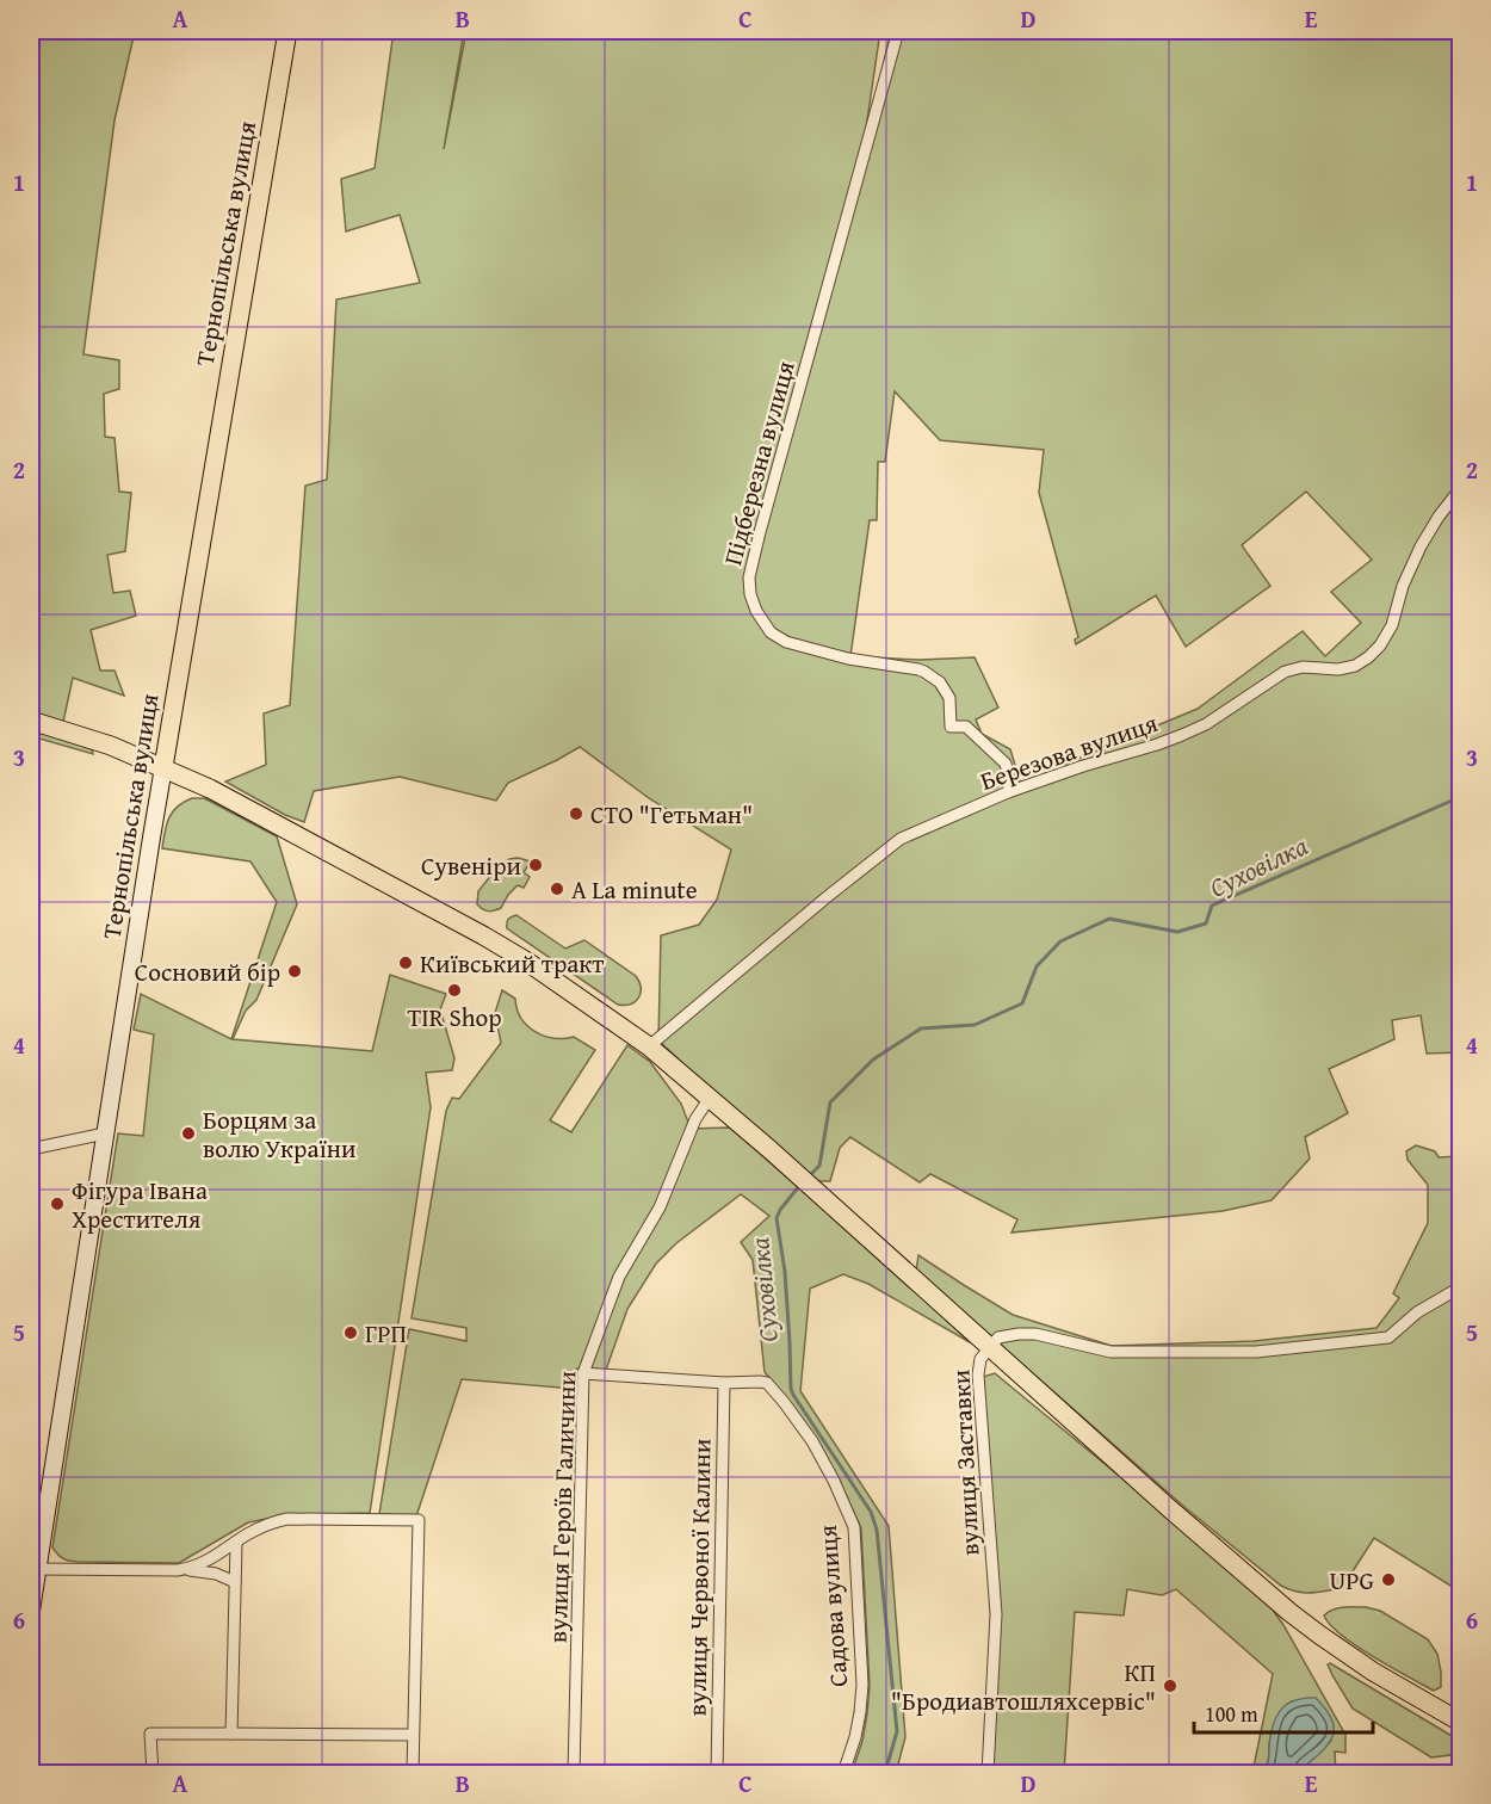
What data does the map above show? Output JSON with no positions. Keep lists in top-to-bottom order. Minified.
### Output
{"streets":{"main road":["Тернопільська вулиця"],"street":["Підберезна вулиця","Березова вулиця","вулиця Заставки","вулиця Героїв Галичини","вулиця Червоної Калини","Садова вулиця"]},"crossings":[["Підберезна вулиця","Березова вулиця"],["вулиця Героїв Галичини","Садова вулиця"],["вулиця Червоної Калини","Садова вулиця"]],"water":["Суховілка"],"places":["СТО \"Гетьман\"","Сувеніри","A La minute","Київський тракт","Сосновий бір","TIR Shop","Борцям за волю України","Фігура Івана Хрестителя","ГРП","UPG","КП \"Бродиавтошляхсервіс\""],"scale_bar":"100 m","grid":{"columns":["A","B","C","D","E"],"rows":["1","2","3","4","5","6"]}}
